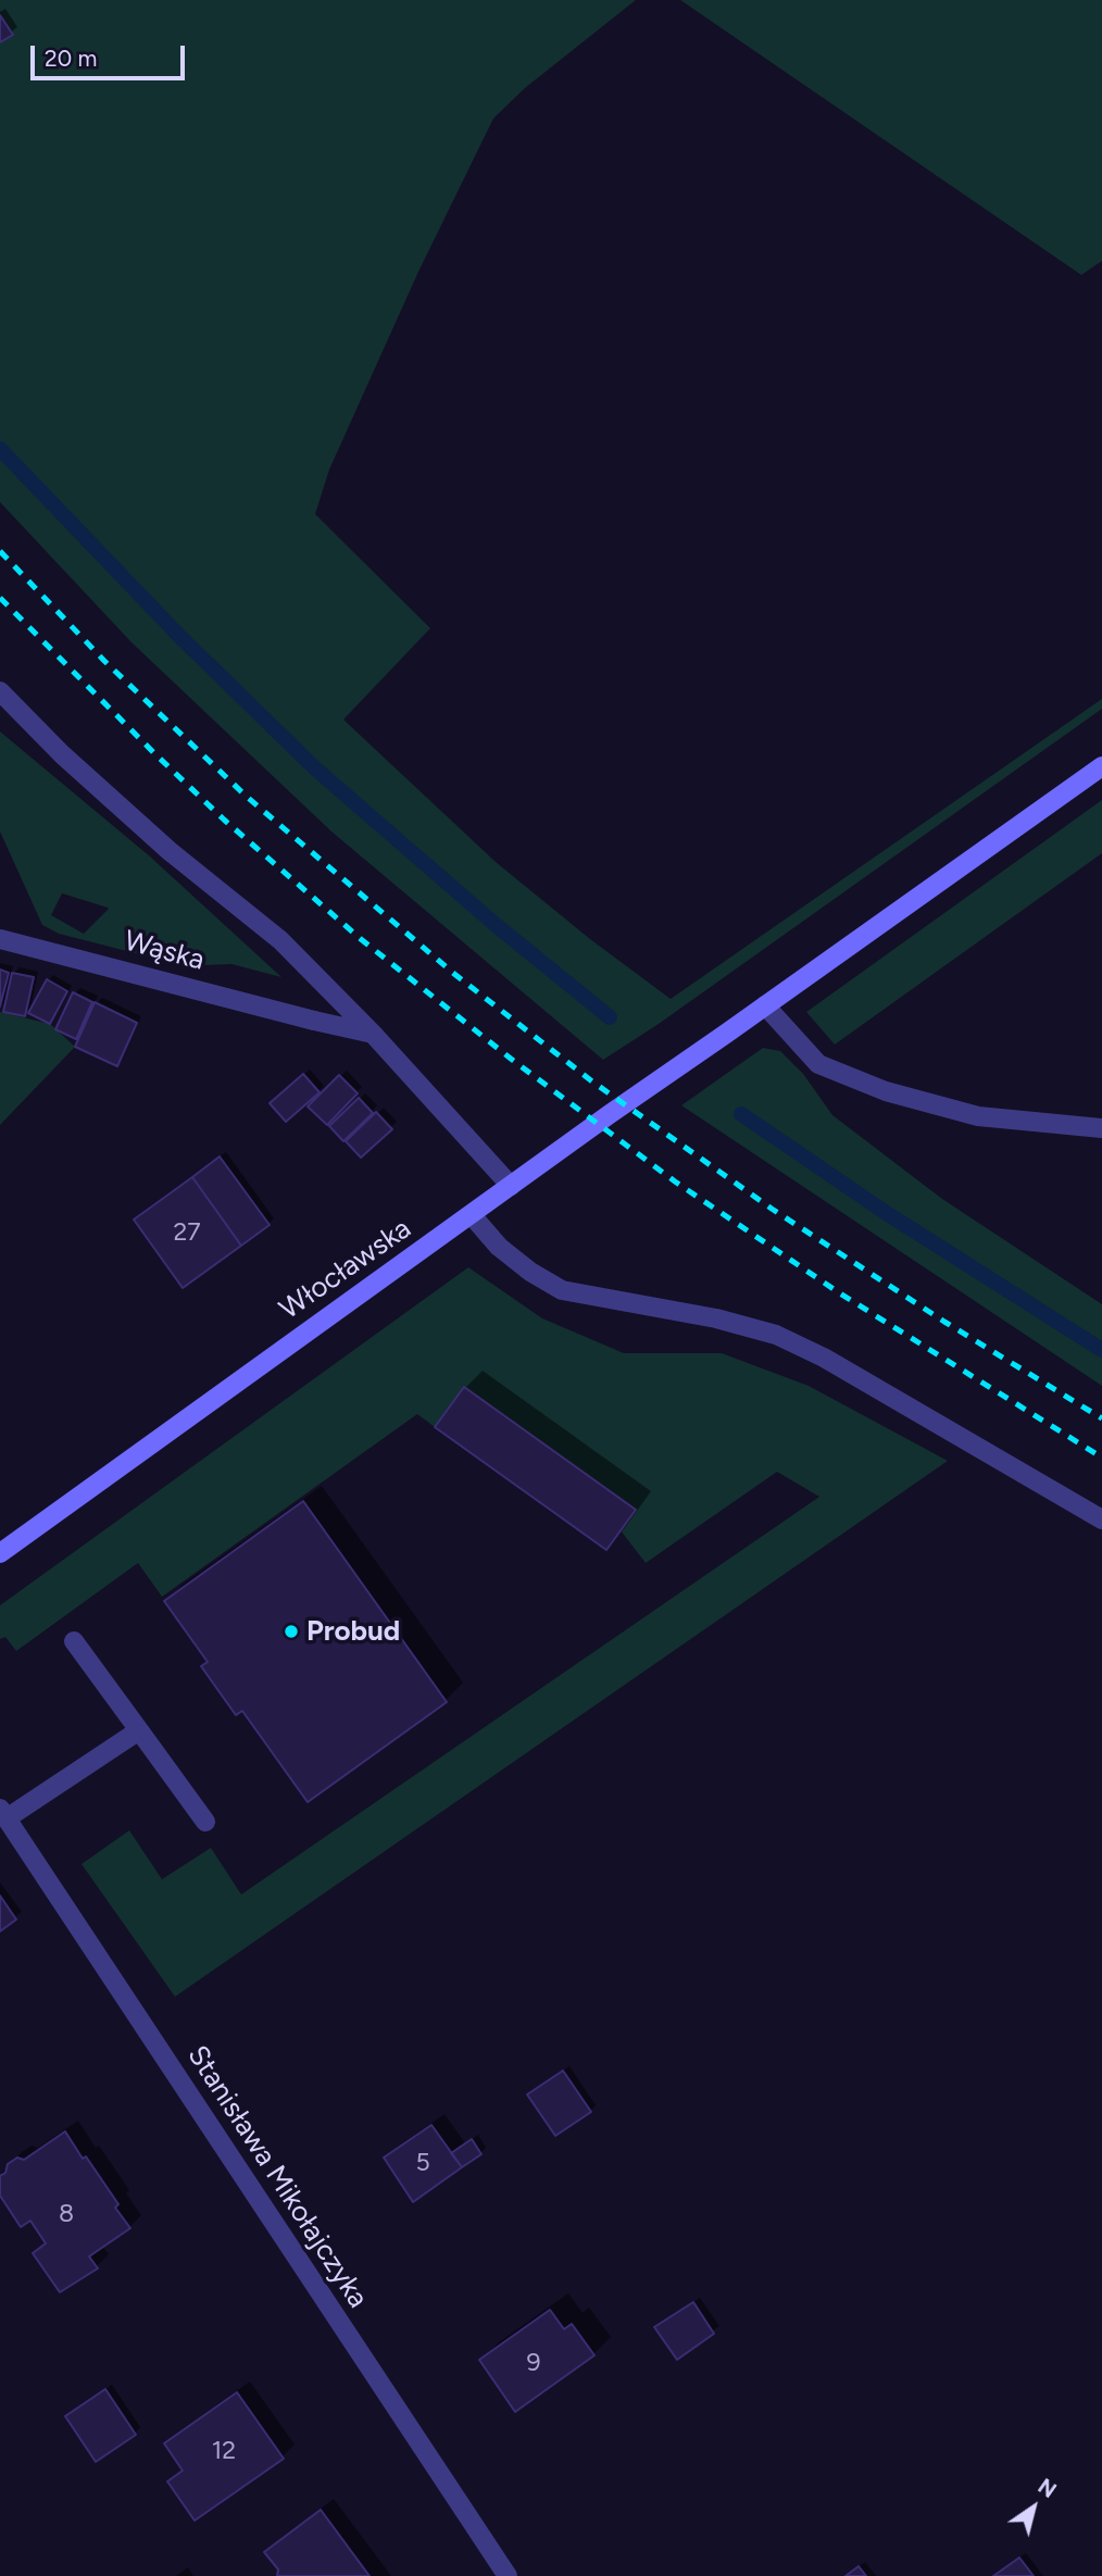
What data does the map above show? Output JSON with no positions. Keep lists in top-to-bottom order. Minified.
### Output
{"streets":{"street":["Wąska","Włocławska","Stanisława Mikołajczyka"]},"places":["Probud"],"house_numbers":["27","5","8","9","12"],"scale_bar":"20 m","north":"top right"}
